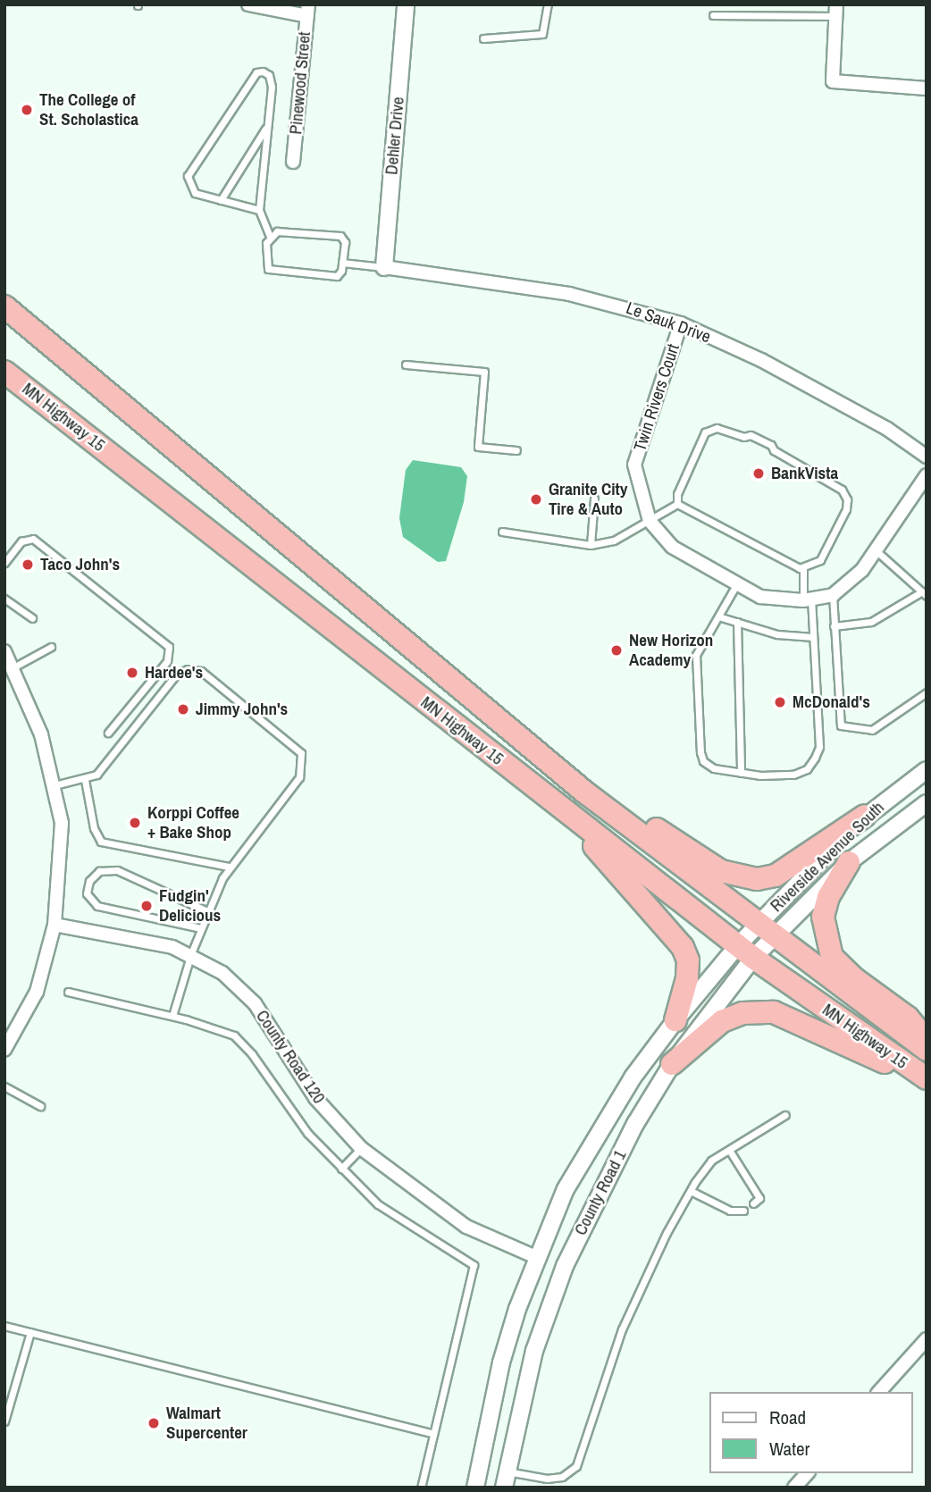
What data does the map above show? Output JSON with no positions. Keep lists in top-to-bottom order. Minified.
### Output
{"streets":{"highway":["MN Highway 15"],"street":["Pinewood Street","Dehler Drive","Le Sauk Drive","Twin Rivers Court","Riverside Avenue South","County Road 120","County Road 1"]},"crossings":[["Dehler Drive","Le Sauk Drive"],["Le Sauk Drive","Twin Rivers Court"],["MN Highway 15","Riverside Avenue South"],["MN Highway 15","County Road 1"],["Riverside Avenue South","County Road 1"],["County Road 120","County Road 1"]],"places":["The College of St. Scholastica","BankVista","Granite City Tire & Auto","Taco John's","New Horizon Academy","Hardee's","McDonald's","Jimmy John's","Korppi Coffee + Bake Shop","Fudgin' Delicious","Walmart Supercenter"],"legend":["Road","Water"]}
